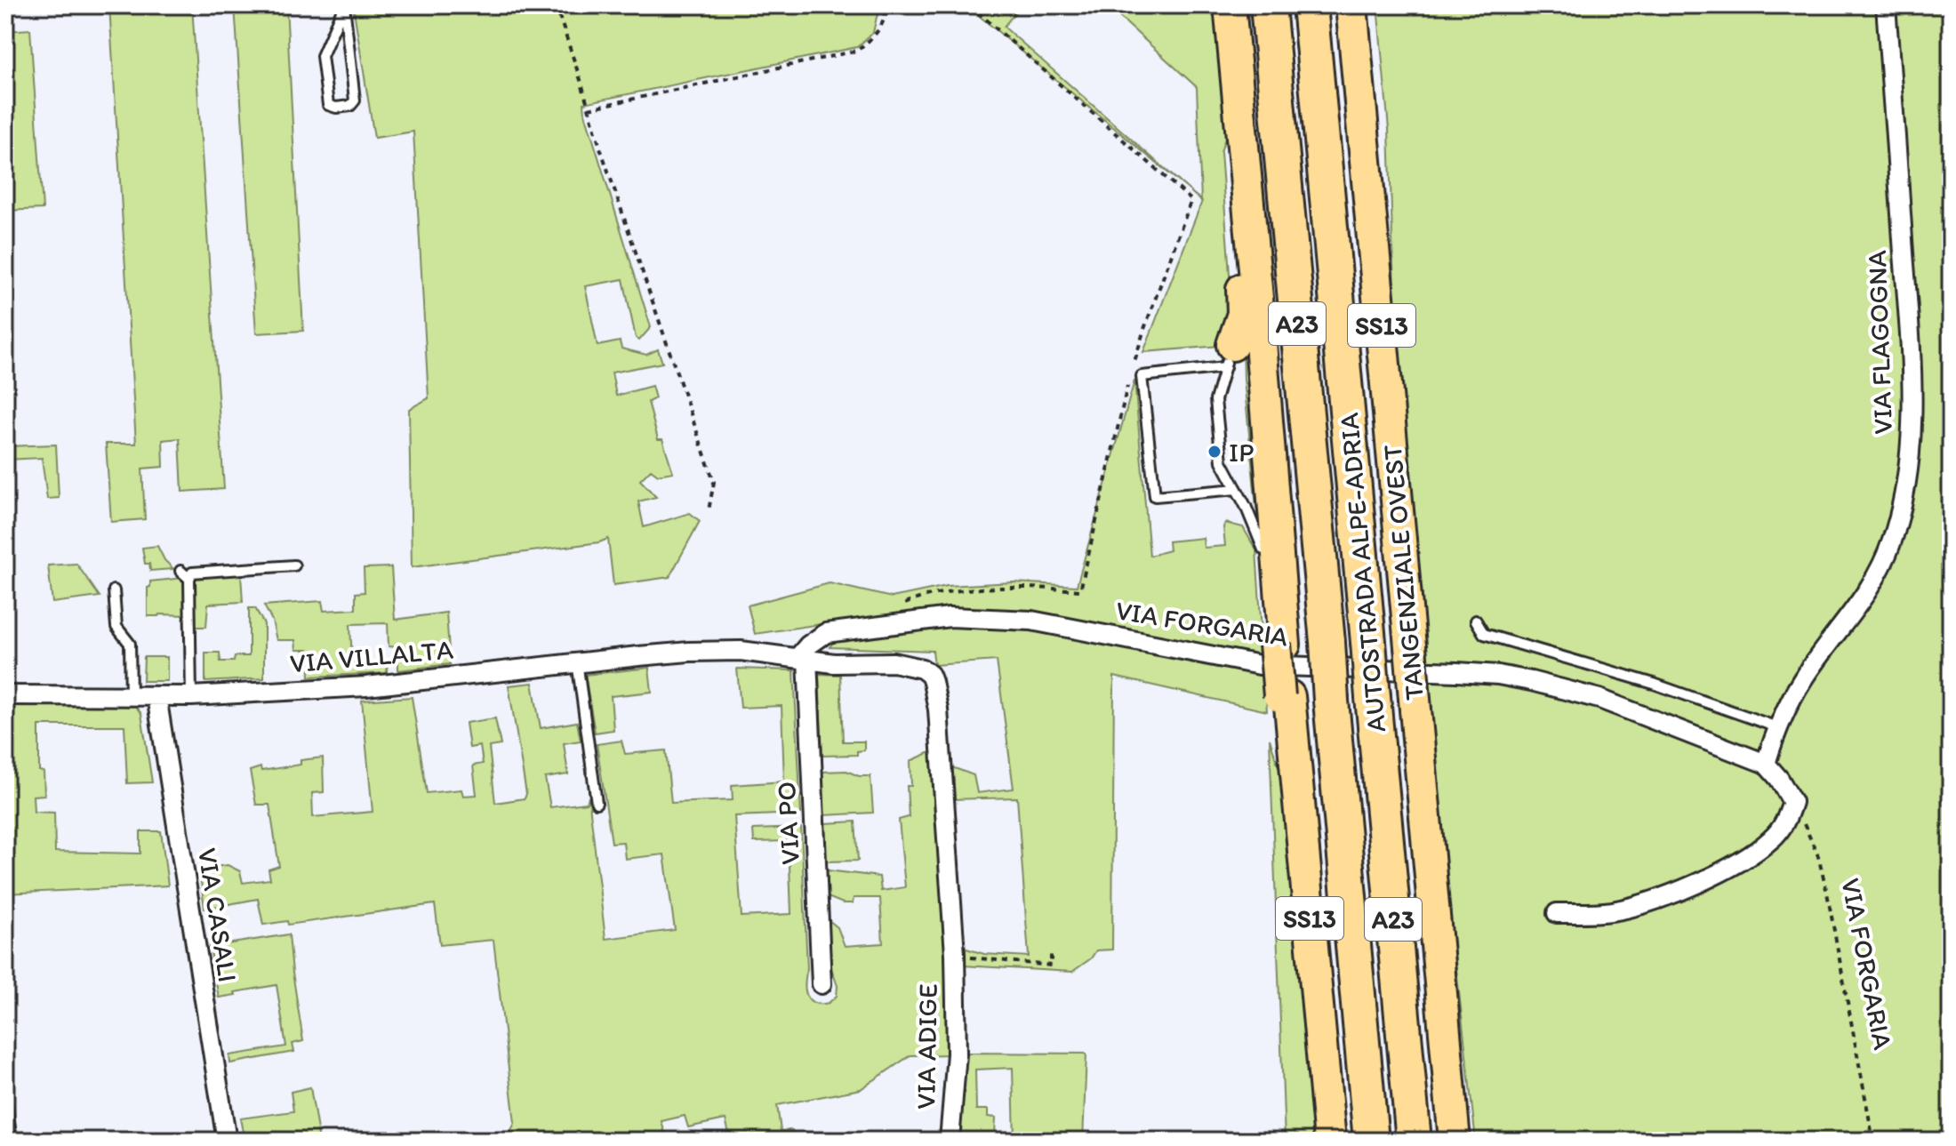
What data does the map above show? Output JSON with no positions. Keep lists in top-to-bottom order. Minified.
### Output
{"streets":{"highway":["A23","SS13","AUTOSTRADA ALPE-ADRIA","TANGENZIALE OVEST"],"street":["VIA FLAGOGNA","VIA FORGARIA","VIA VILLALTA","VIA PO","VIA CASALI","VIA ADIGE"]},"crossings":[["VIA FORGARIA","VIA VILLALTA"],["VIA FORGARIA","VIA PO"],["VIA FORGARIA","VIA ADIGE"],["VIA VILLALTA","VIA PO"],["VIA VILLALTA","VIA CASALI"],["VIA VILLALTA","VIA ADIGE"],["VIA PO","VIA ADIGE"]],"places":["IP"]}
